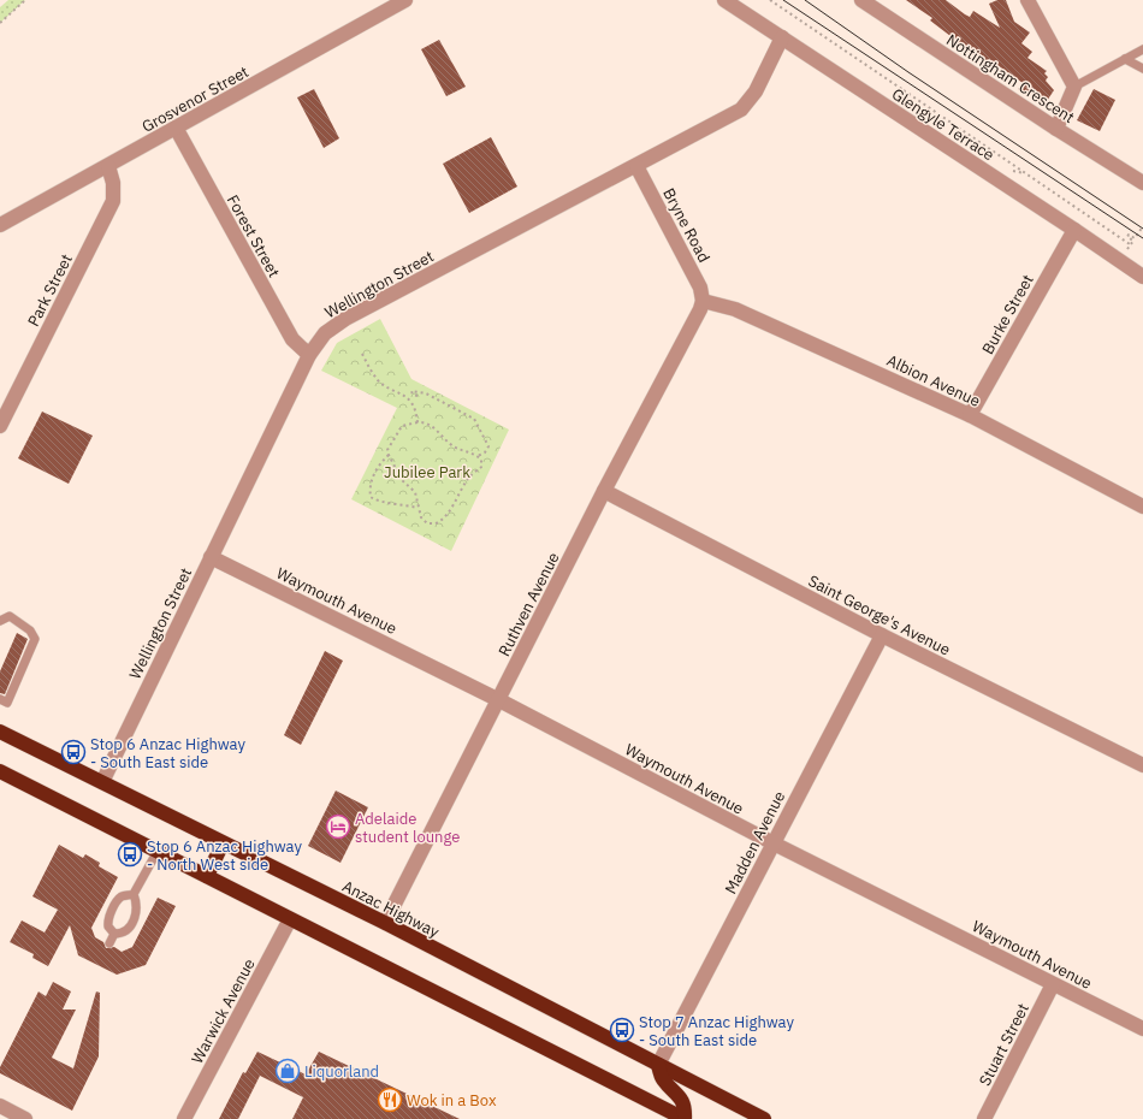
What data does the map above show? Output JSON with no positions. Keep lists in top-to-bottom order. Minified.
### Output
{"streets":{"highway":["Anzac Highway"],"street":["Nottingham Crescent","Grosvenor Street","Glengyle Terrace","Bryne Road","Forest Street","Wellington Street","Park Street","Burke Street","Albion Avenue","Waymouth Avenue","Ruthven Avenue","Saint George's Avenue","Madden Avenue","Warwick Avenue","Stuart Street"]},"crossings":[["Grosvenor Street","Forest Street"],["Grosvenor Street","Park Street"],["Glengyle Terrace","Wellington Street"],["Glengyle Terrace","Burke Street"],["Bryne Road","Wellington Street"],["Bryne Road","Albion Avenue"],["Bryne Road","Ruthven Avenue"],["Forest Street","Wellington Street"],["Wellington Street","Waymouth Avenue"],["Wellington Street","Anzac Highway"],["Burke Street","Albion Avenue"],["Albion Avenue","Ruthven Avenue"],["Waymouth Avenue","Ruthven Avenue"],["Waymouth Avenue","Madden Avenue"],["Waymouth Avenue","Stuart Street"],["Ruthven Avenue","Saint George's Avenue"],["Ruthven Avenue","Anzac Highway"],["Saint George's Avenue","Madden Avenue"],["Madden Avenue","Anzac Highway"]],"parks":["Jubilee Park"],"places":{"bus stop":["Stop 6 Anzac Highway - South East side","Stop 6 Anzac Highway - North West side","Stop 7 Anzac Highway - South East side"],"hotel":["Adelaide student lounge"],"shop":["Liquorland"],"restaurant":["Wok in a Box"]}}
